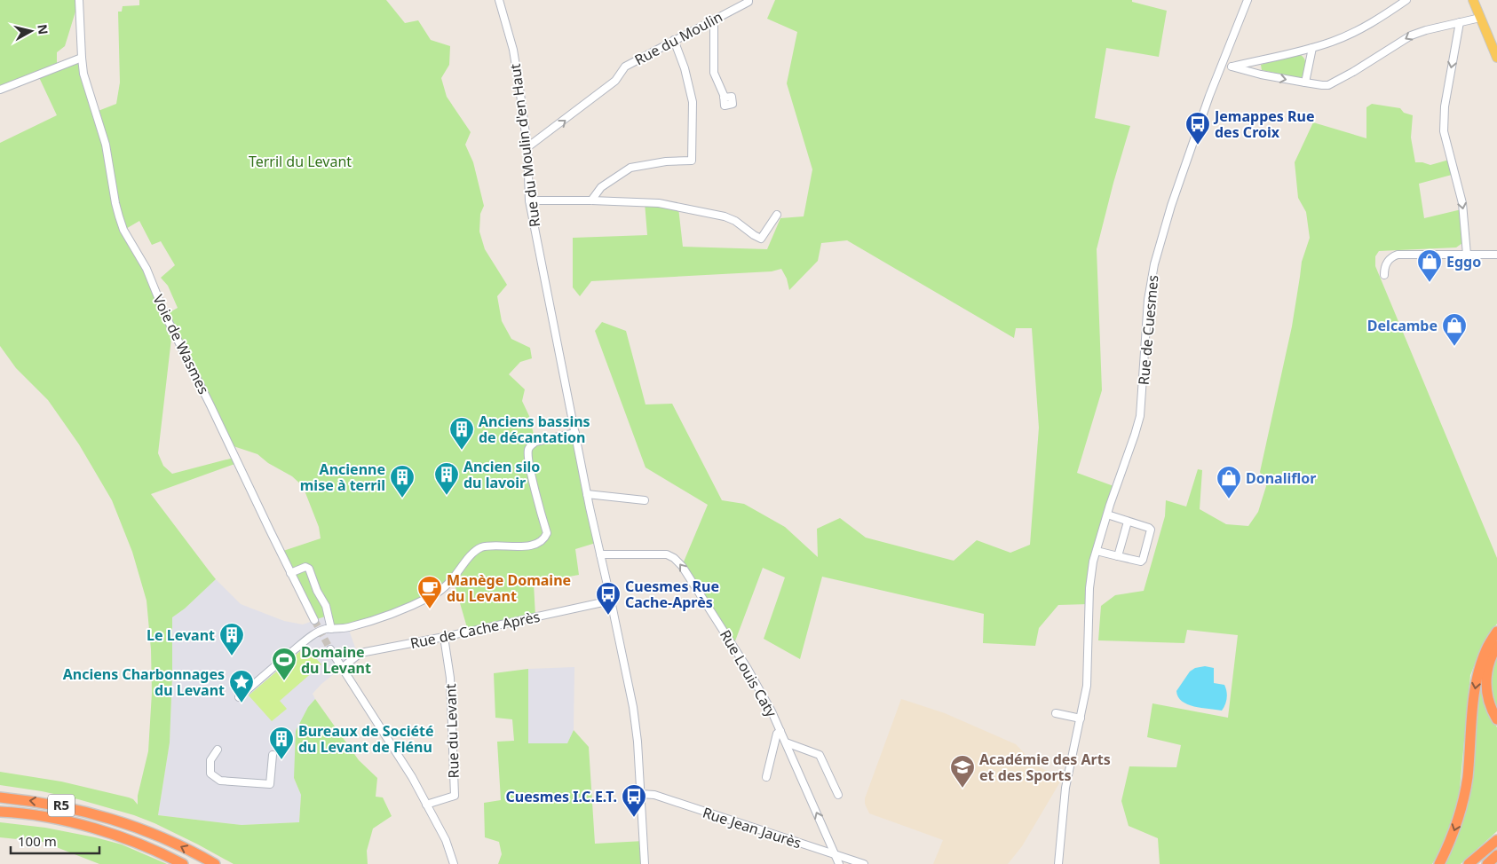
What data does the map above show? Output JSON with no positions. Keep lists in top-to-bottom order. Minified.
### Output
{"streets":{"highway":["R5"],"street":["Rue du Moulin","Rue du Moulin d'en Haut","Rue de Cuesmes","Voie de Wasmes","Rue de Cache Après","Rue Louis Caty","Rue du Levant","Rue Jean Jaurès"]},"crossings":[["Rue du Moulin","Rue du Moulin d'en Haut"],["Rue du Moulin d'en Haut","Rue de Cache Après"],["Rue du Moulin d'en Haut","Rue Louis Caty"],["Rue du Moulin d'en Haut","Rue Jean Jaurès"],["Rue de Cache Après","Rue du Levant"],["Rue Louis Caty","Rue Jean Jaurès"]],"one_way":["Rue du Moulin","Rue Louis Caty"],"parks":["Terril du Levant"],"places":{"bus stop":["Jemappes Rue des Croix","Cuesmes Rue Cache-Après","Cuesmes I.C.E.T."],"shop":["Eggo","Delcambe","Donaliflor"],"building":["Anciens bassins de décantation","Ancien silo du lavoir","Ancienne mise à terril","Le Levant","Bureaux de Société du Levant de Flénu"],"cafe":["Manège Domaine du Levant"],"sports":["Domaine du Levant"],"place":["Anciens Charbonnages du Levant"],"school or university":["Académie des Arts et des Sports"]},"scale_bar":"100 m","north":"right"}
